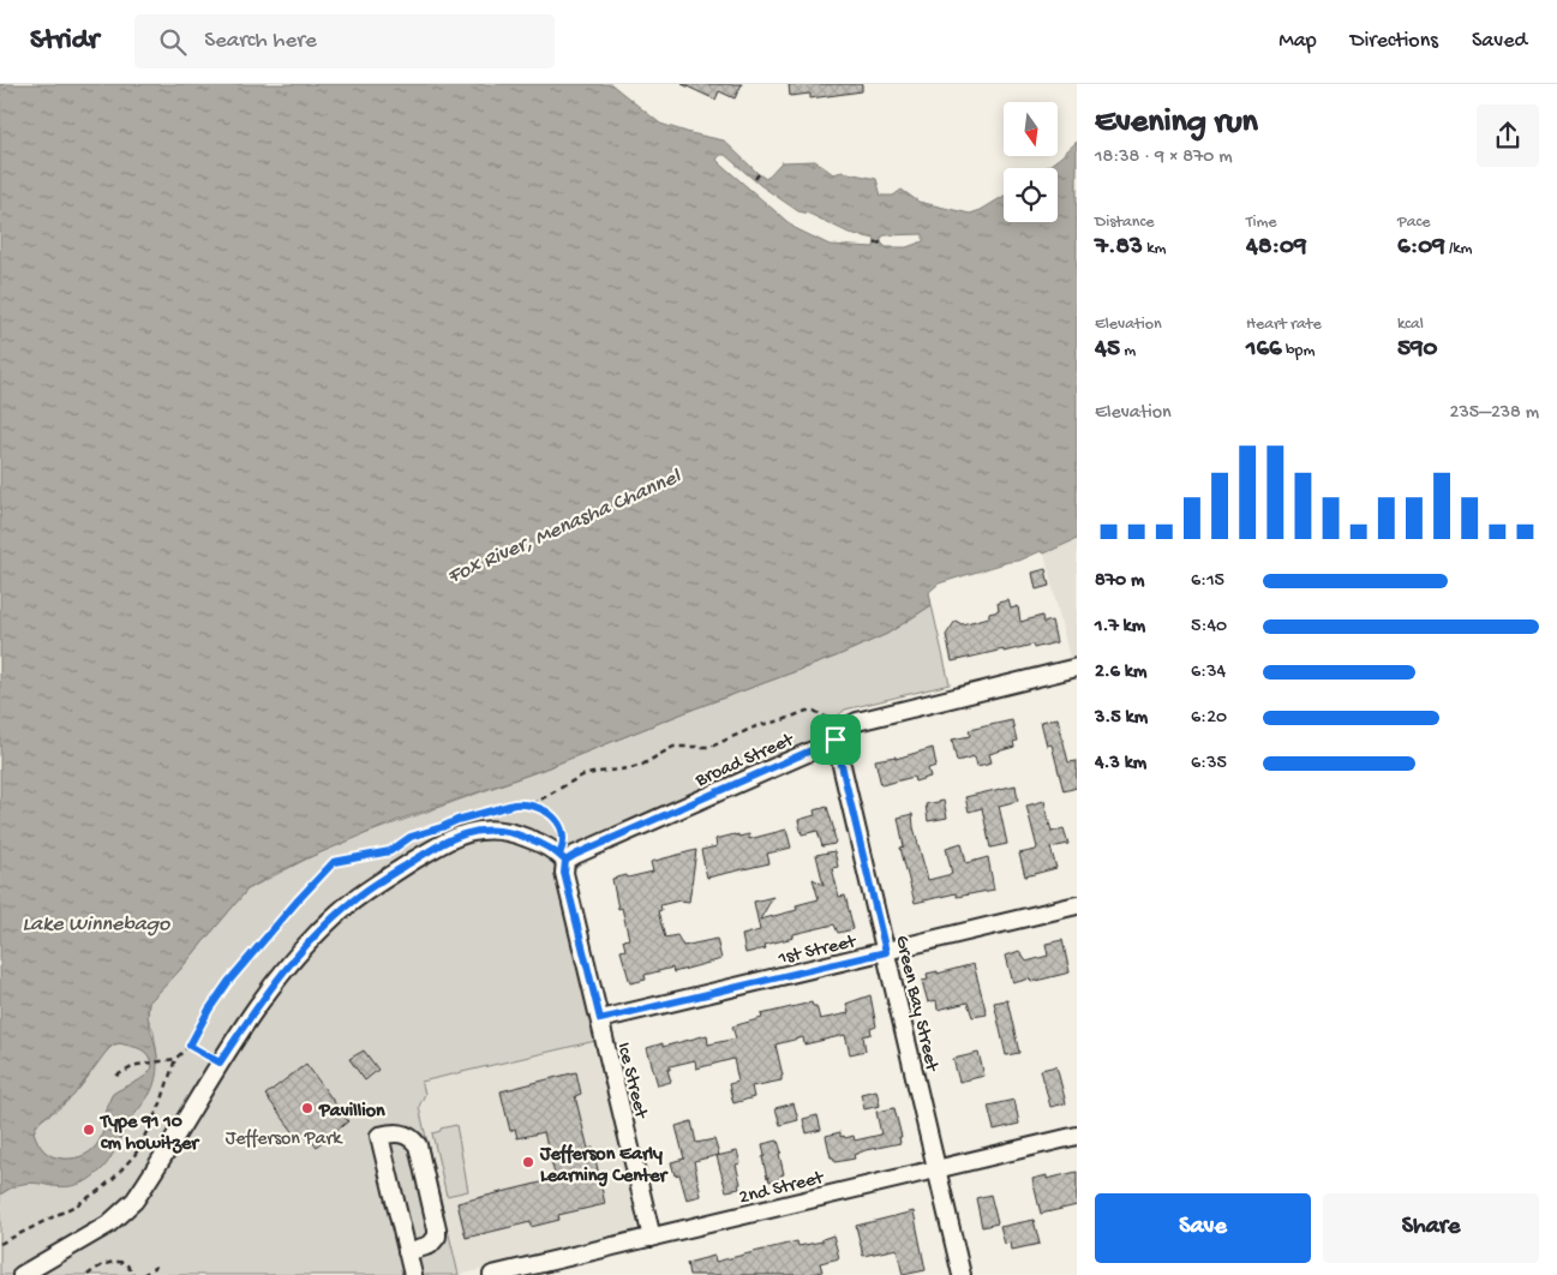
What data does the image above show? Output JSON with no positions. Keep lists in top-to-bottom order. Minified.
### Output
{"streets":{"street":["Broad Street","1st Street","Green Bay Street","Ice Street","2nd Street"]},"crossings":[["Broad Street","Green Bay Street"],["Broad Street","Ice Street"],["1st Street","Green Bay Street"],["1st Street","Ice Street"],["Green Bay Street","2nd Street"],["Ice Street","2nd Street"]],"water":["Fox River, Menasha Channel","Lake Winnebago"],"parks":["Jefferson Park"],"places":["Pavillion","Type 91 10 cm howitzer","Jefferson Early Learning Center"],"north":"bottom","page":{"header":"Stridr","search":"Search here","nav":["Map","Directions","Saved"],"heading":["Evening run","18:38 · 9 × 870 m"],"stats":[["Distance","7.83 km"],["Time","48:09"],["Pace","6:09 /km"],["Elevation","45 m"],["Heart rate","166 bpm"],["kcal","590"]],"chart":["Elevation","235–238 m"],"list":[{"name":"870 m","note":"6:15"},{"name":"1.7 km","note":"5:40"},{"name":"2.6 km","note":"6:34"},{"name":"3.5 km","note":"6:20"},{"name":"4.3 km","note":"6:35"}],"buttons":["Save","Share"]}}
